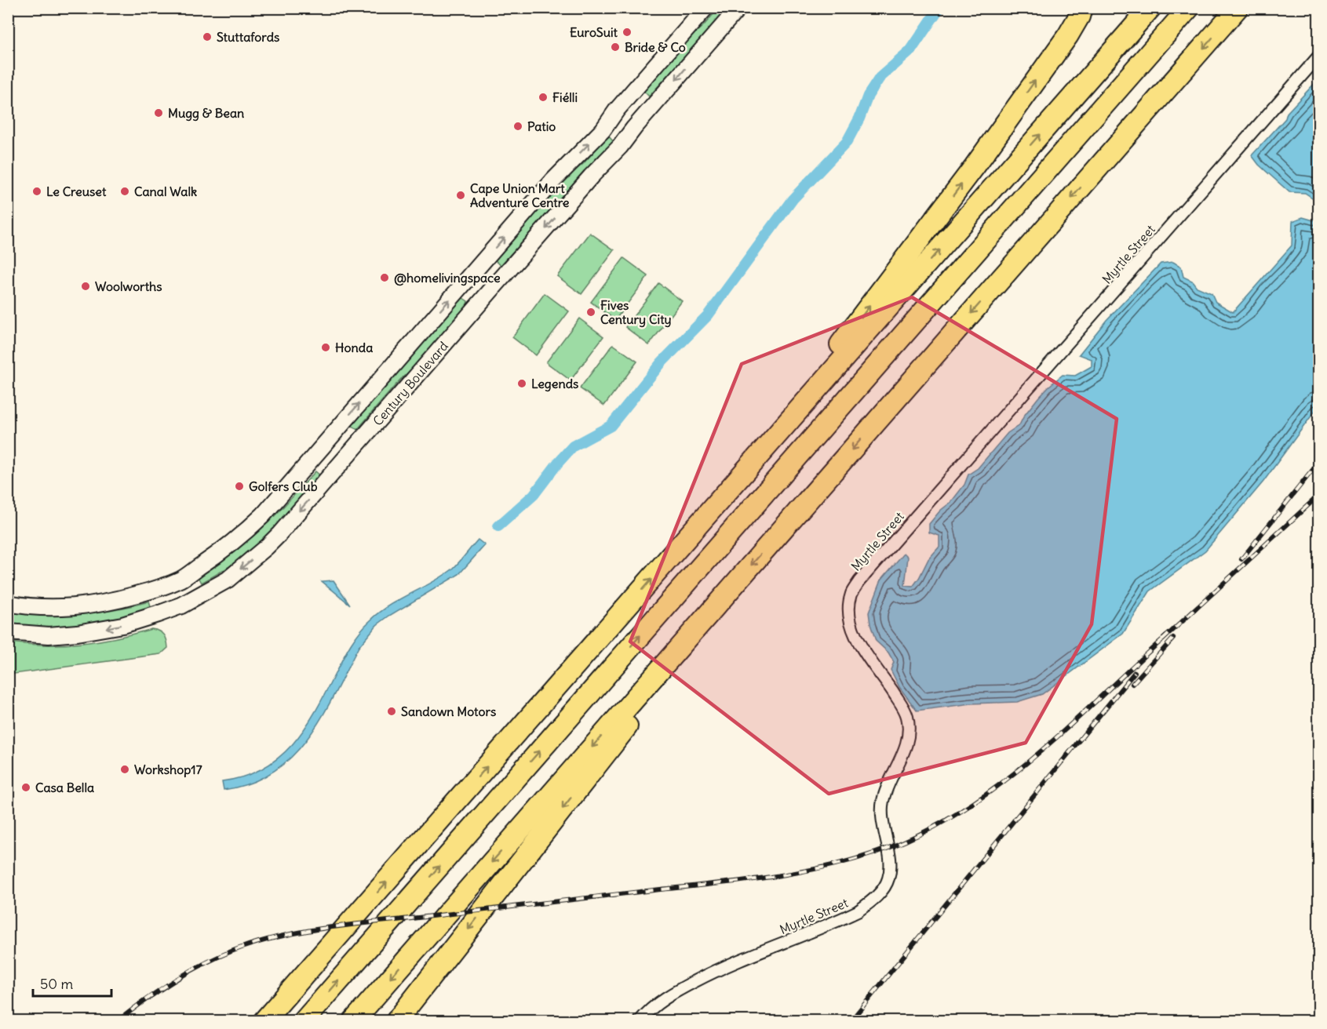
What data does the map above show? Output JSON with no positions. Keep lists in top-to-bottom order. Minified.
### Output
{"streets":{"main road":["Century Boulevard"],"street":["Myrtle Street"]},"places":["EuroSuit","Stuttafords","Bride & Co","Fiélli","Mugg & Bean","Patio","Le Creuset","Canal Walk","Cape Union Mart Adventure Centre","@homelivingspace","Woolworths","Fives Century City","Honda","Legends","Golfers Club","Sandown Motors","Workshop17","Casa Bella"],"scale_bar":"50 m"}
